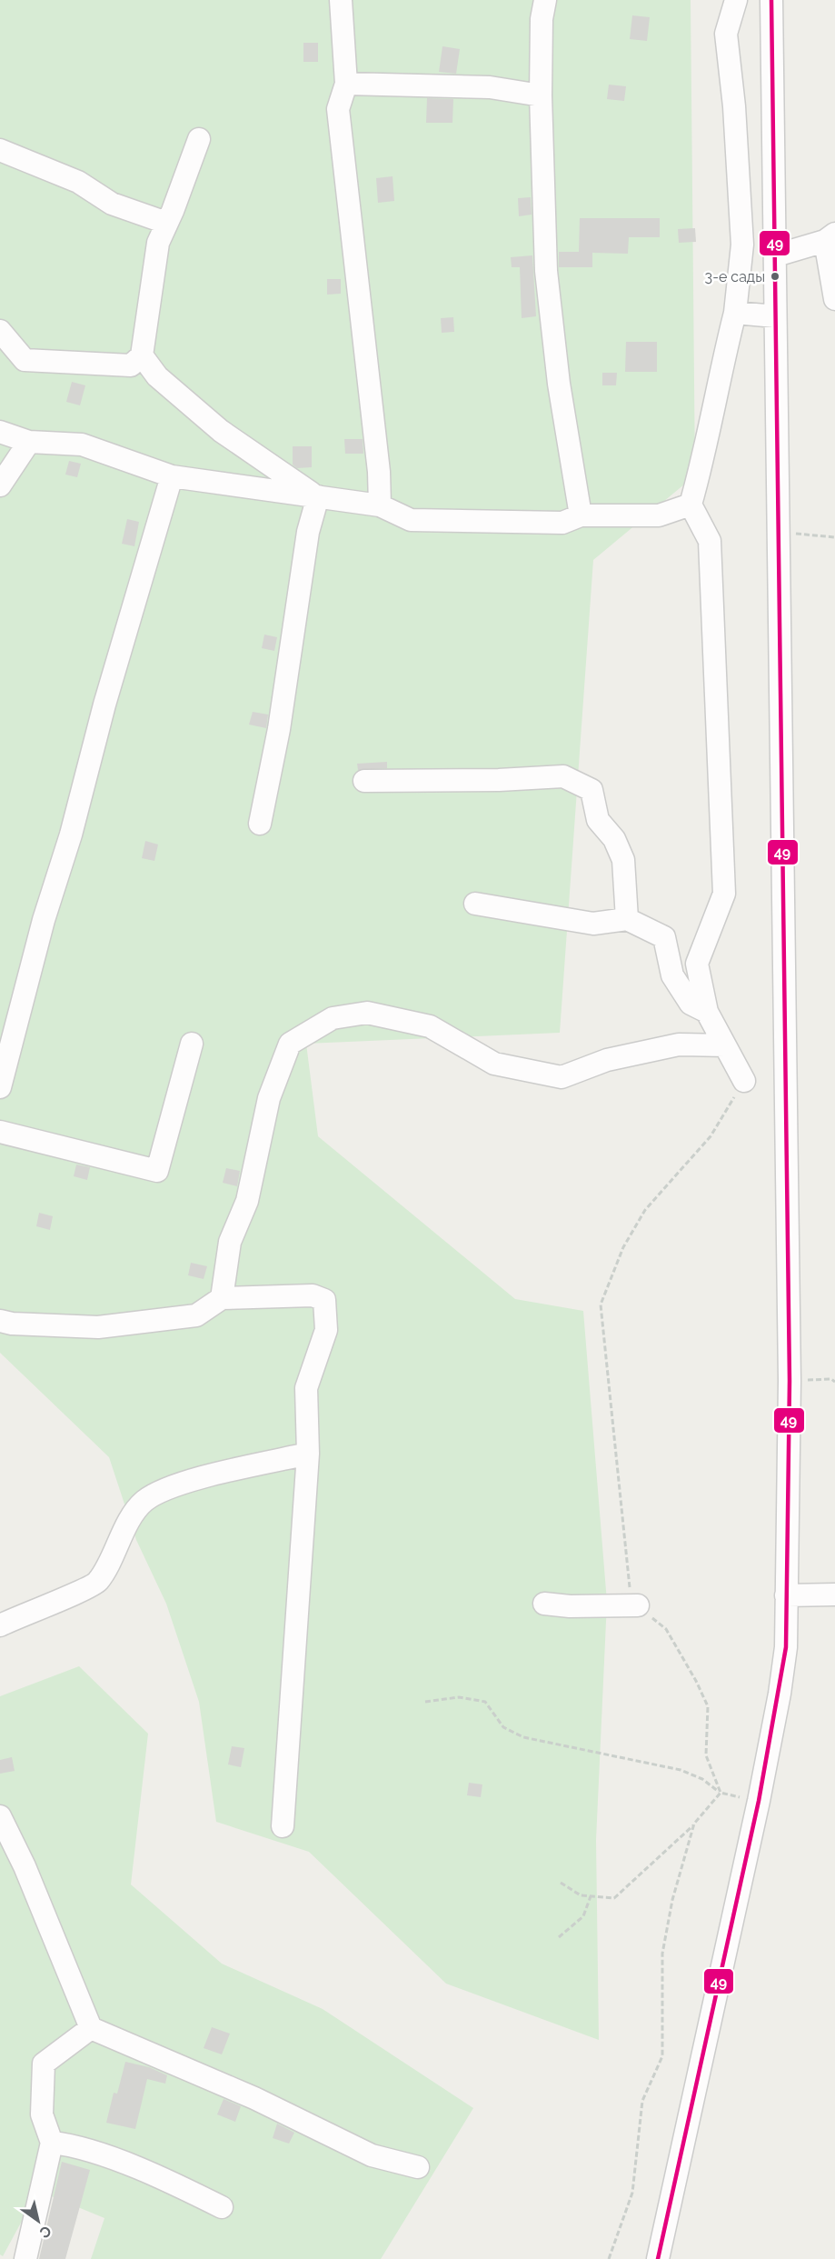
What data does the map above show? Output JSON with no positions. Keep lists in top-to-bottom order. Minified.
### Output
{"places":["3-е сады"],"lines":["transit line 49"],"north":"bottom right"}
